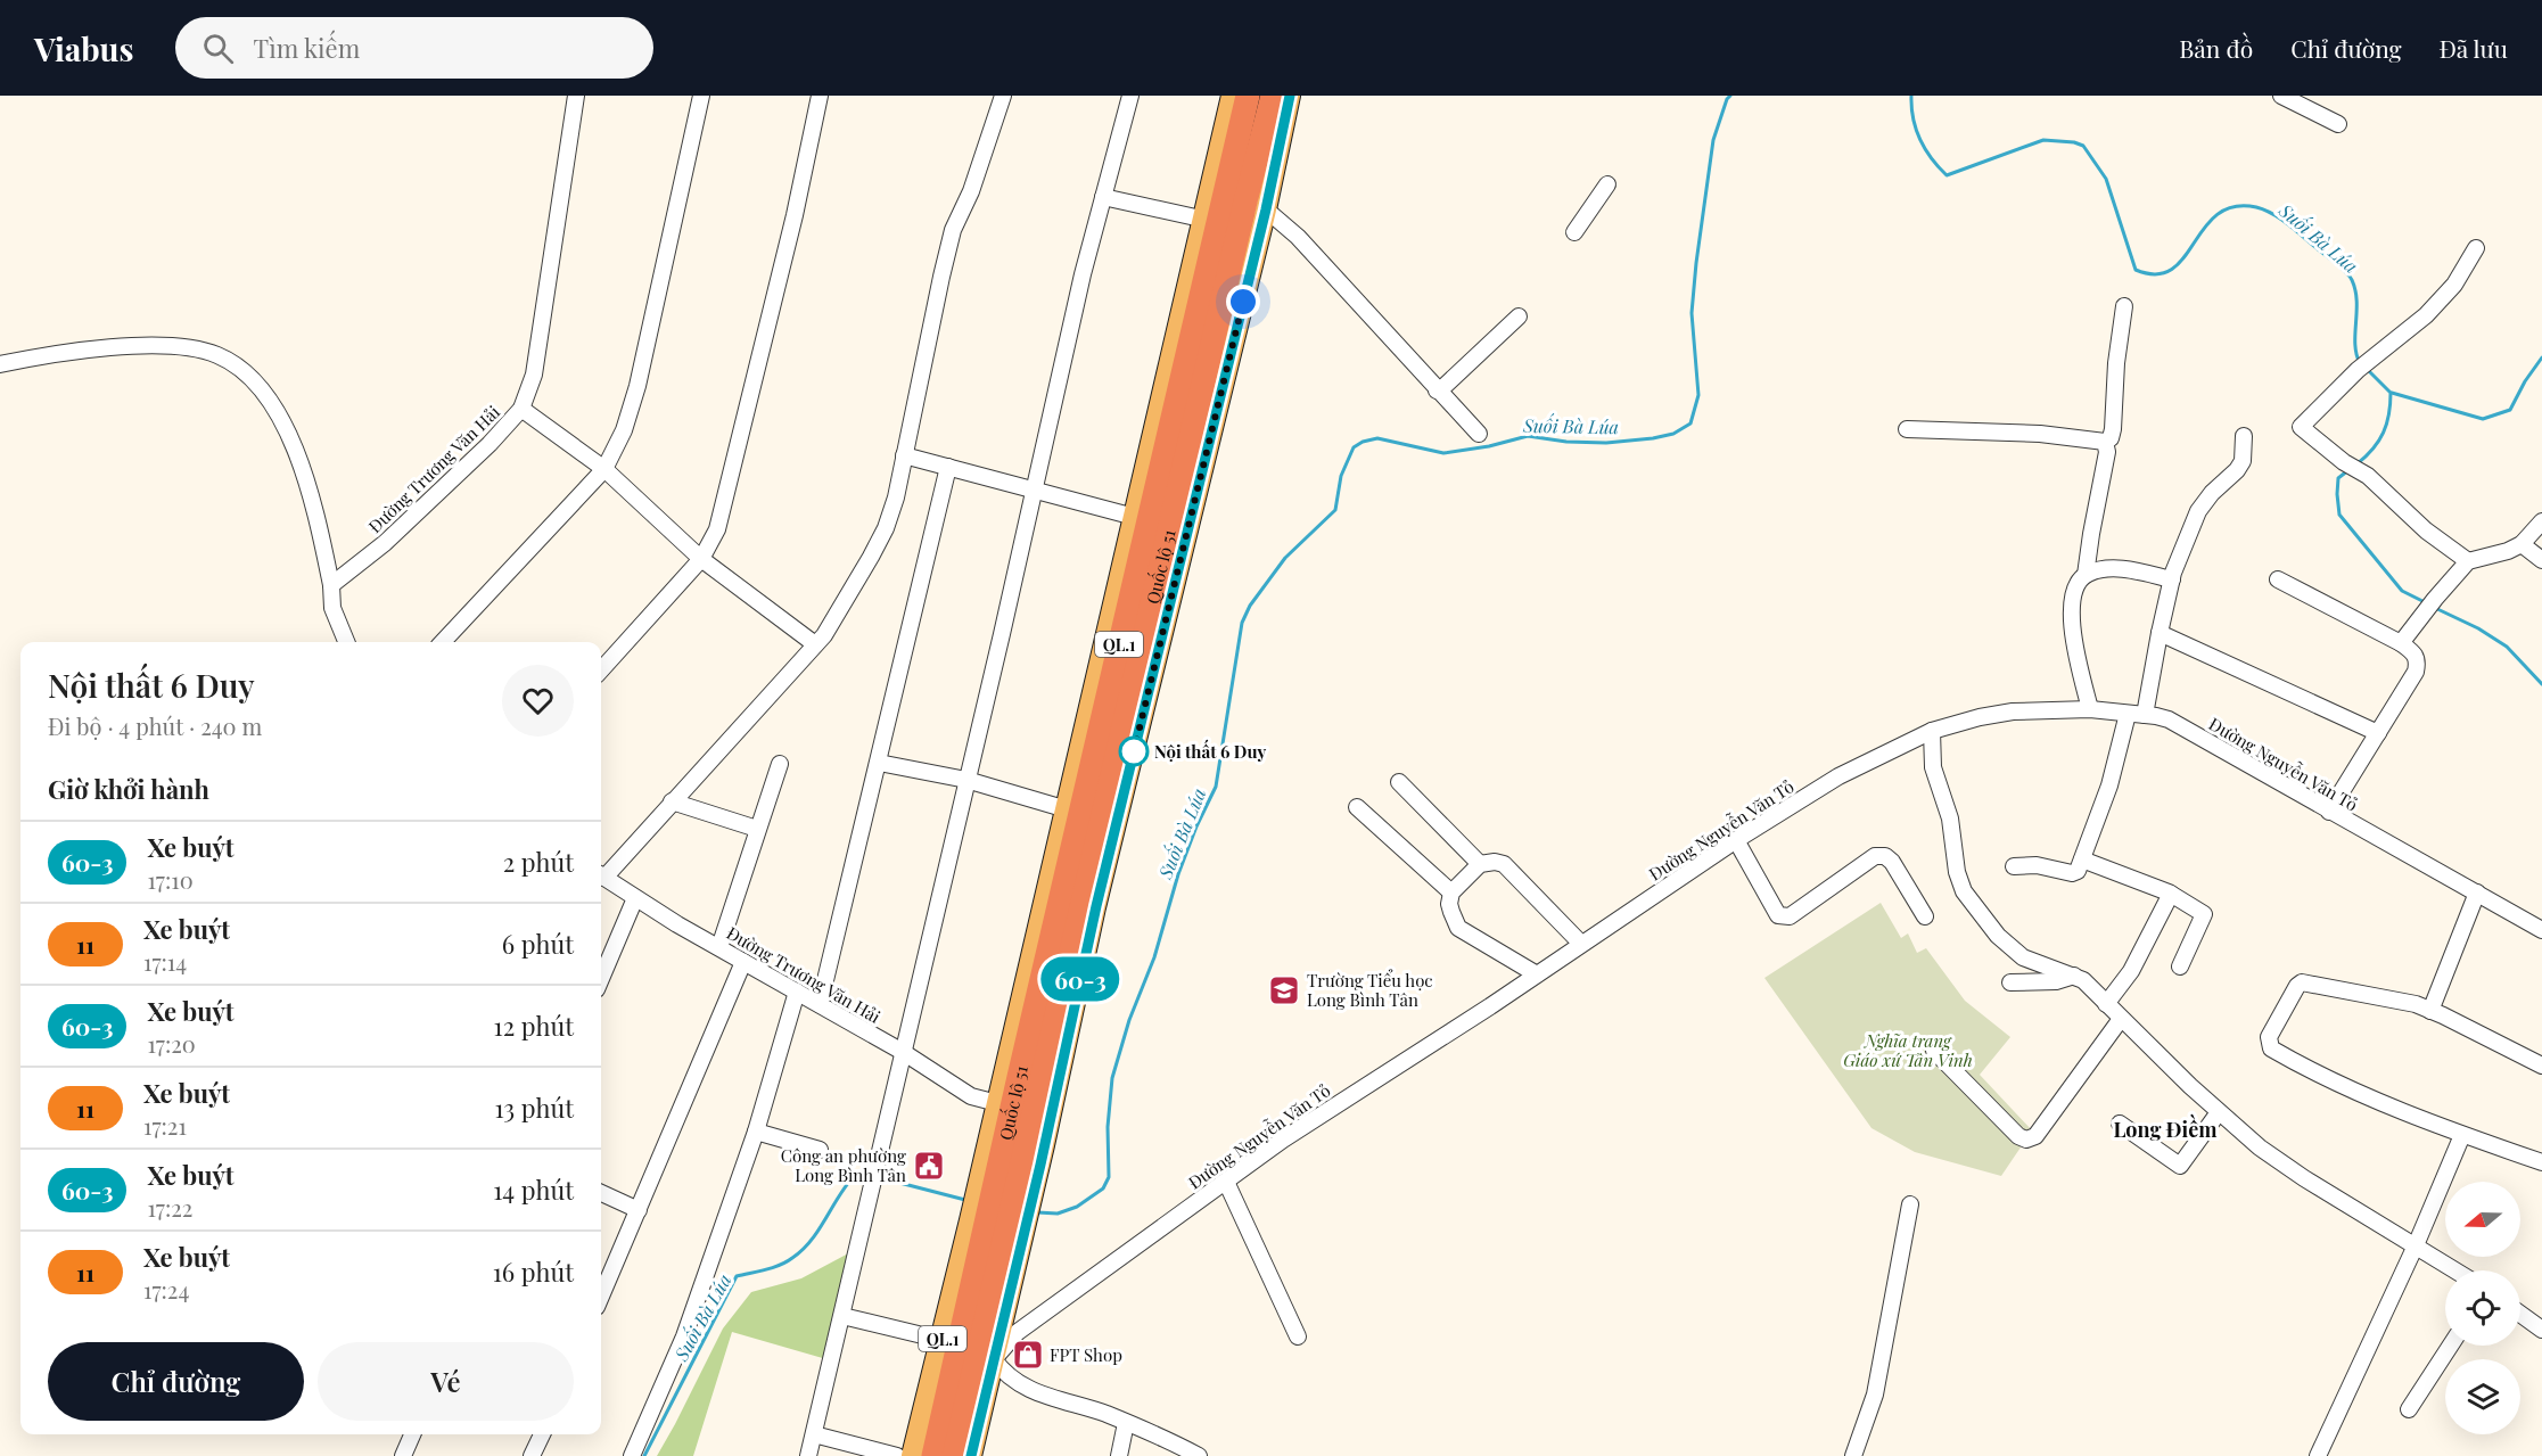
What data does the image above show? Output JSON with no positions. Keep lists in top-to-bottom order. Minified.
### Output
{"streets":{"highway":["Quốc lộ 51","QL.1"],"street":["Đường Trương Văn Hải","Đường Nguyễn Văn Tỏ"]},"crossings":[["Đường Trương Văn Hải","Quốc lộ 51"],["Quốc lộ 51","QL.1"],["QL.1","Đường Nguyễn Văn Tỏ"]],"districts":["Long Điềm"],"water":["Suối Bà Lúa"],"parks":["Nghĩa trang Giáo xứ Tân Vinh"],"places":{"other":["Nội thất 6 Duy"],"school or university":["Trường Tiểu học Long Bình Tân"],"public building":["Công an phường Long Bình Tân"],"shop":["FPT Shop"]},"lines":["bus line 60-3"],"north":"left","page":{"header":"Viabus","search":"Tìm kiếm","nav":["Bản đồ","Chỉ đường","Đã lưu"],"on_map":"60-3","heading":[["Nội thất 6 Duy","Đi bộ · 4 phút · 240 m"],"Giờ khởi hành"],"list":[{"mark":"60-3","name":"Xe buýt","note":"17:10","value":"2 phút"},{"mark":"11","name":"Xe buýt","note":"17:14","value":"6 phút"},{"mark":"60-3","name":"Xe buýt","note":"17:20","value":"12 phút"},{"mark":"11","name":"Xe buýt","note":"17:21","value":"13 phút"},{"mark":"60-3","name":"Xe buýt","note":"17:22","value":"14 phút"},{"mark":"11","name":"Xe buýt","note":"17:24","value":"16 phút"}],"buttons":["Chỉ đường","Vé"]}}
